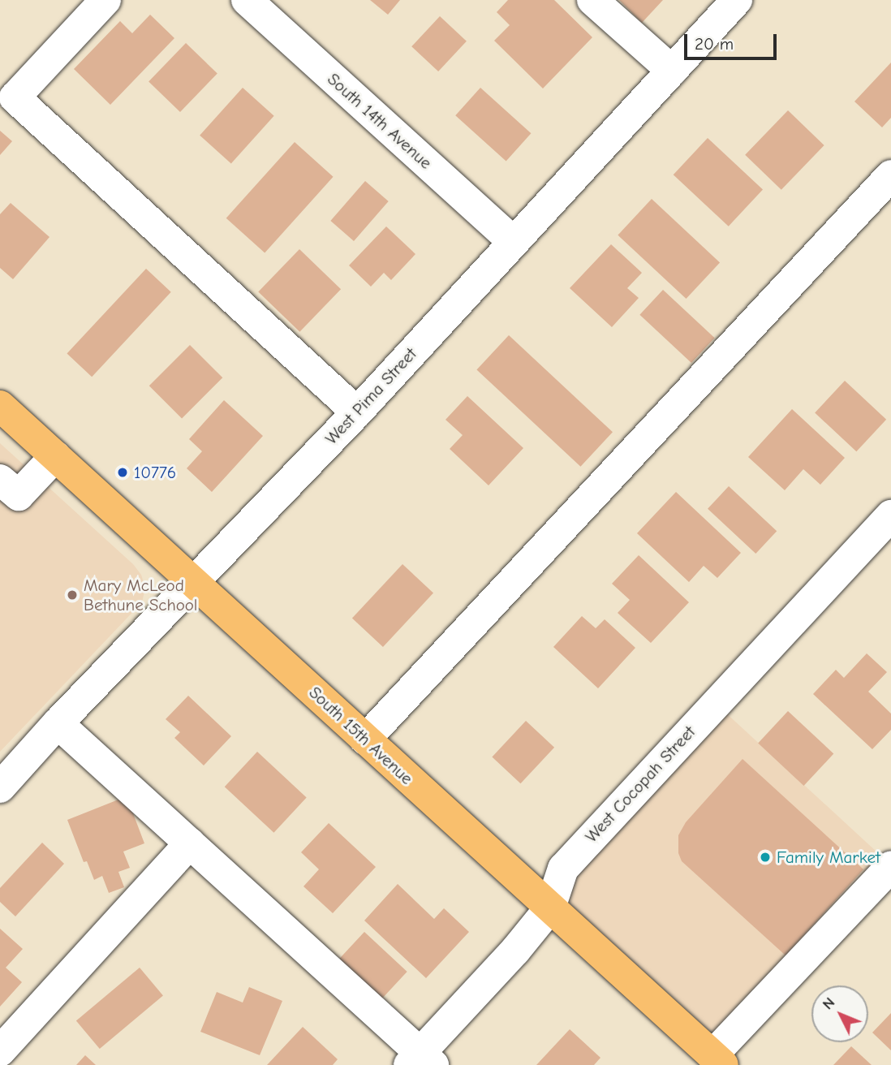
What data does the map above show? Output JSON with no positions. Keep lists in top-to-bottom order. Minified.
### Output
{"streets":{"main road":["South 15th Avenue"],"street":["South 14th Avenue","West Pima Street","West Cocopah Street"]},"crossings":[["South 14th Avenue","West Pima Street"],["West Pima Street","South 15th Avenue"],["South 15th Avenue","West Cocopah Street"]],"places":["10776","Mary McLeod Bethune School","Family Market"],"scale_bar":"20 m","north":"top left"}
